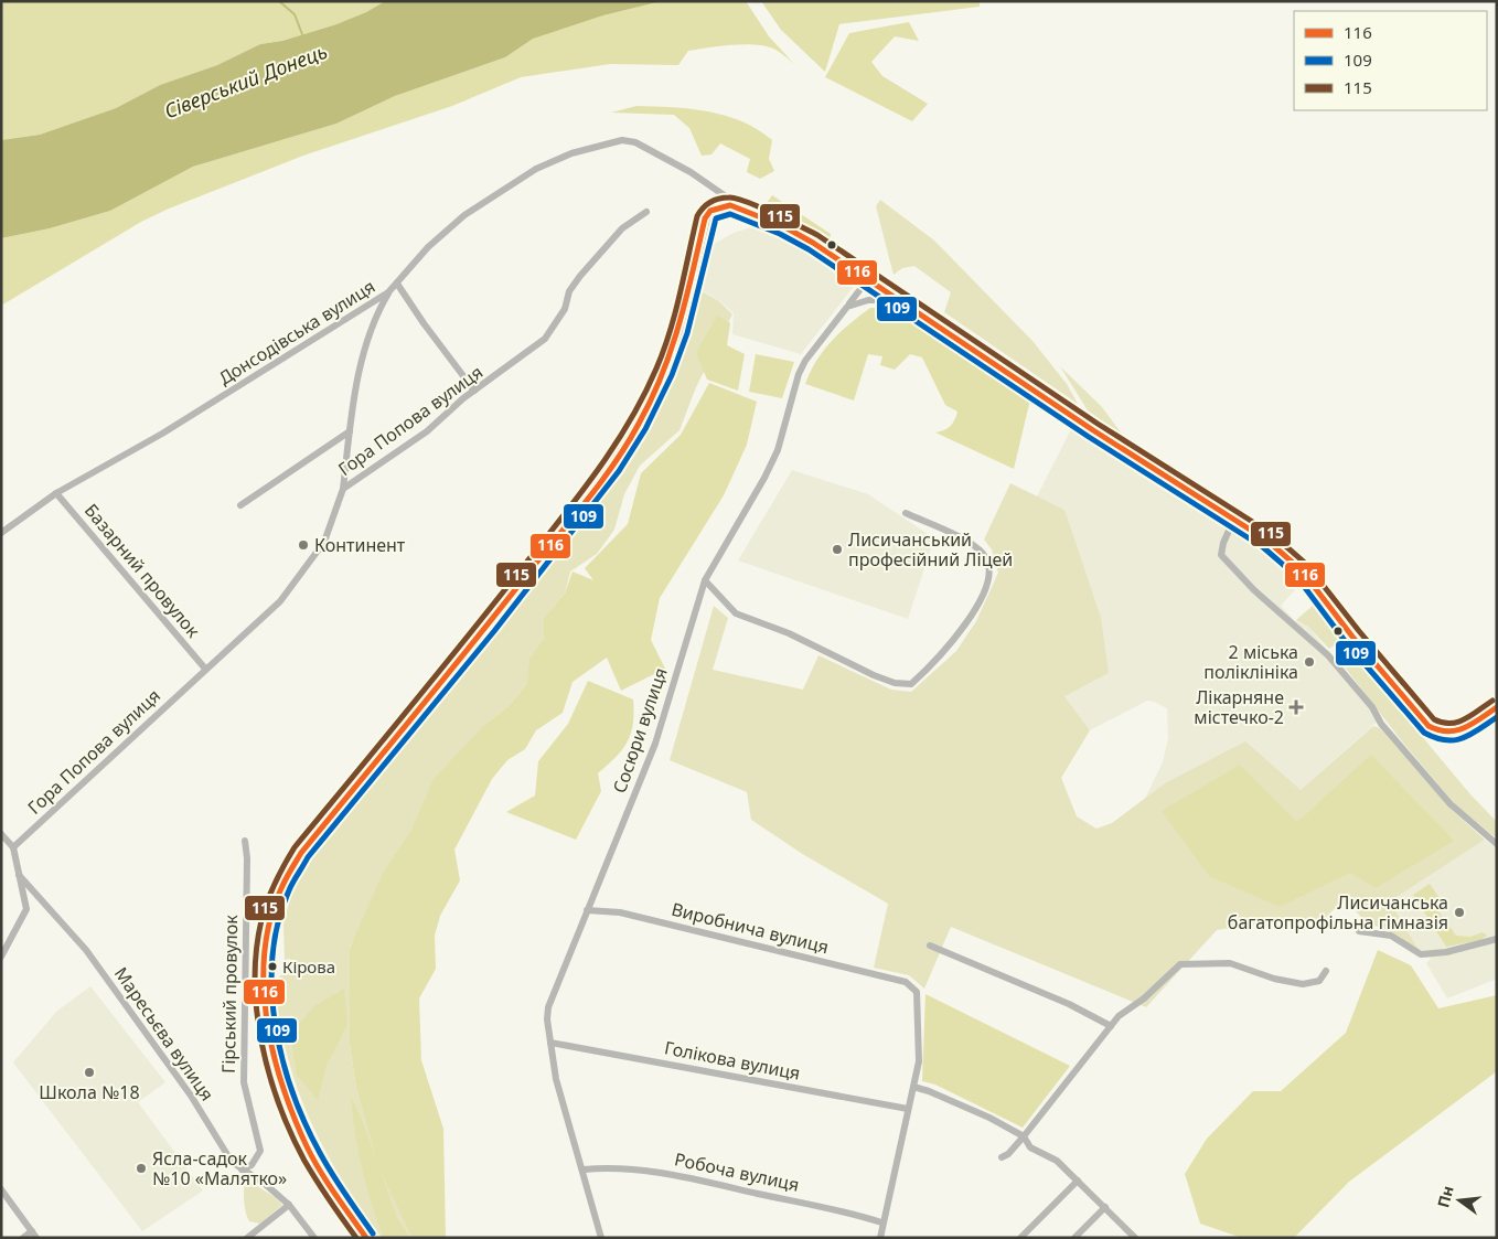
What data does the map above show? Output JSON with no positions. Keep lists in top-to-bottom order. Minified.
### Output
{"streets":{"street":["Донсодівська вулиця","Гора Попова вулиця","Базарний провулок","Сосюри вулиця","Виробнича вулиця","Гірський провулок","Маресьєва вулиця","Голікова вулиця","Робоча вулиця"]},"crossings":[["Донсодівська вулиця","Базарний провулок"],["Гора Попова вулиця","Базарний провулок"],["Сосюри вулиця","Виробнича вулиця"],["Сосюри вулиця","Голікова вулиця"],["Сосюри вулиця","Робоча вулиця"],["Гірський провулок","Маресьєва вулиця"]],"water":["Сіверський Донець"],"places":{"other":["Континент","Лисичанський професійний Ліцей","2 міська поліклініка","Лисичанська багатопрофільна гімназія","Кірова","Школа №18","Ясла-садок №10 «Малятко»"],"health":["Лікарняне містечко-2"]},"lines":["transit line 115","transit line 116","transit line 109"],"legend":["116","109","115"],"north":"left"}
